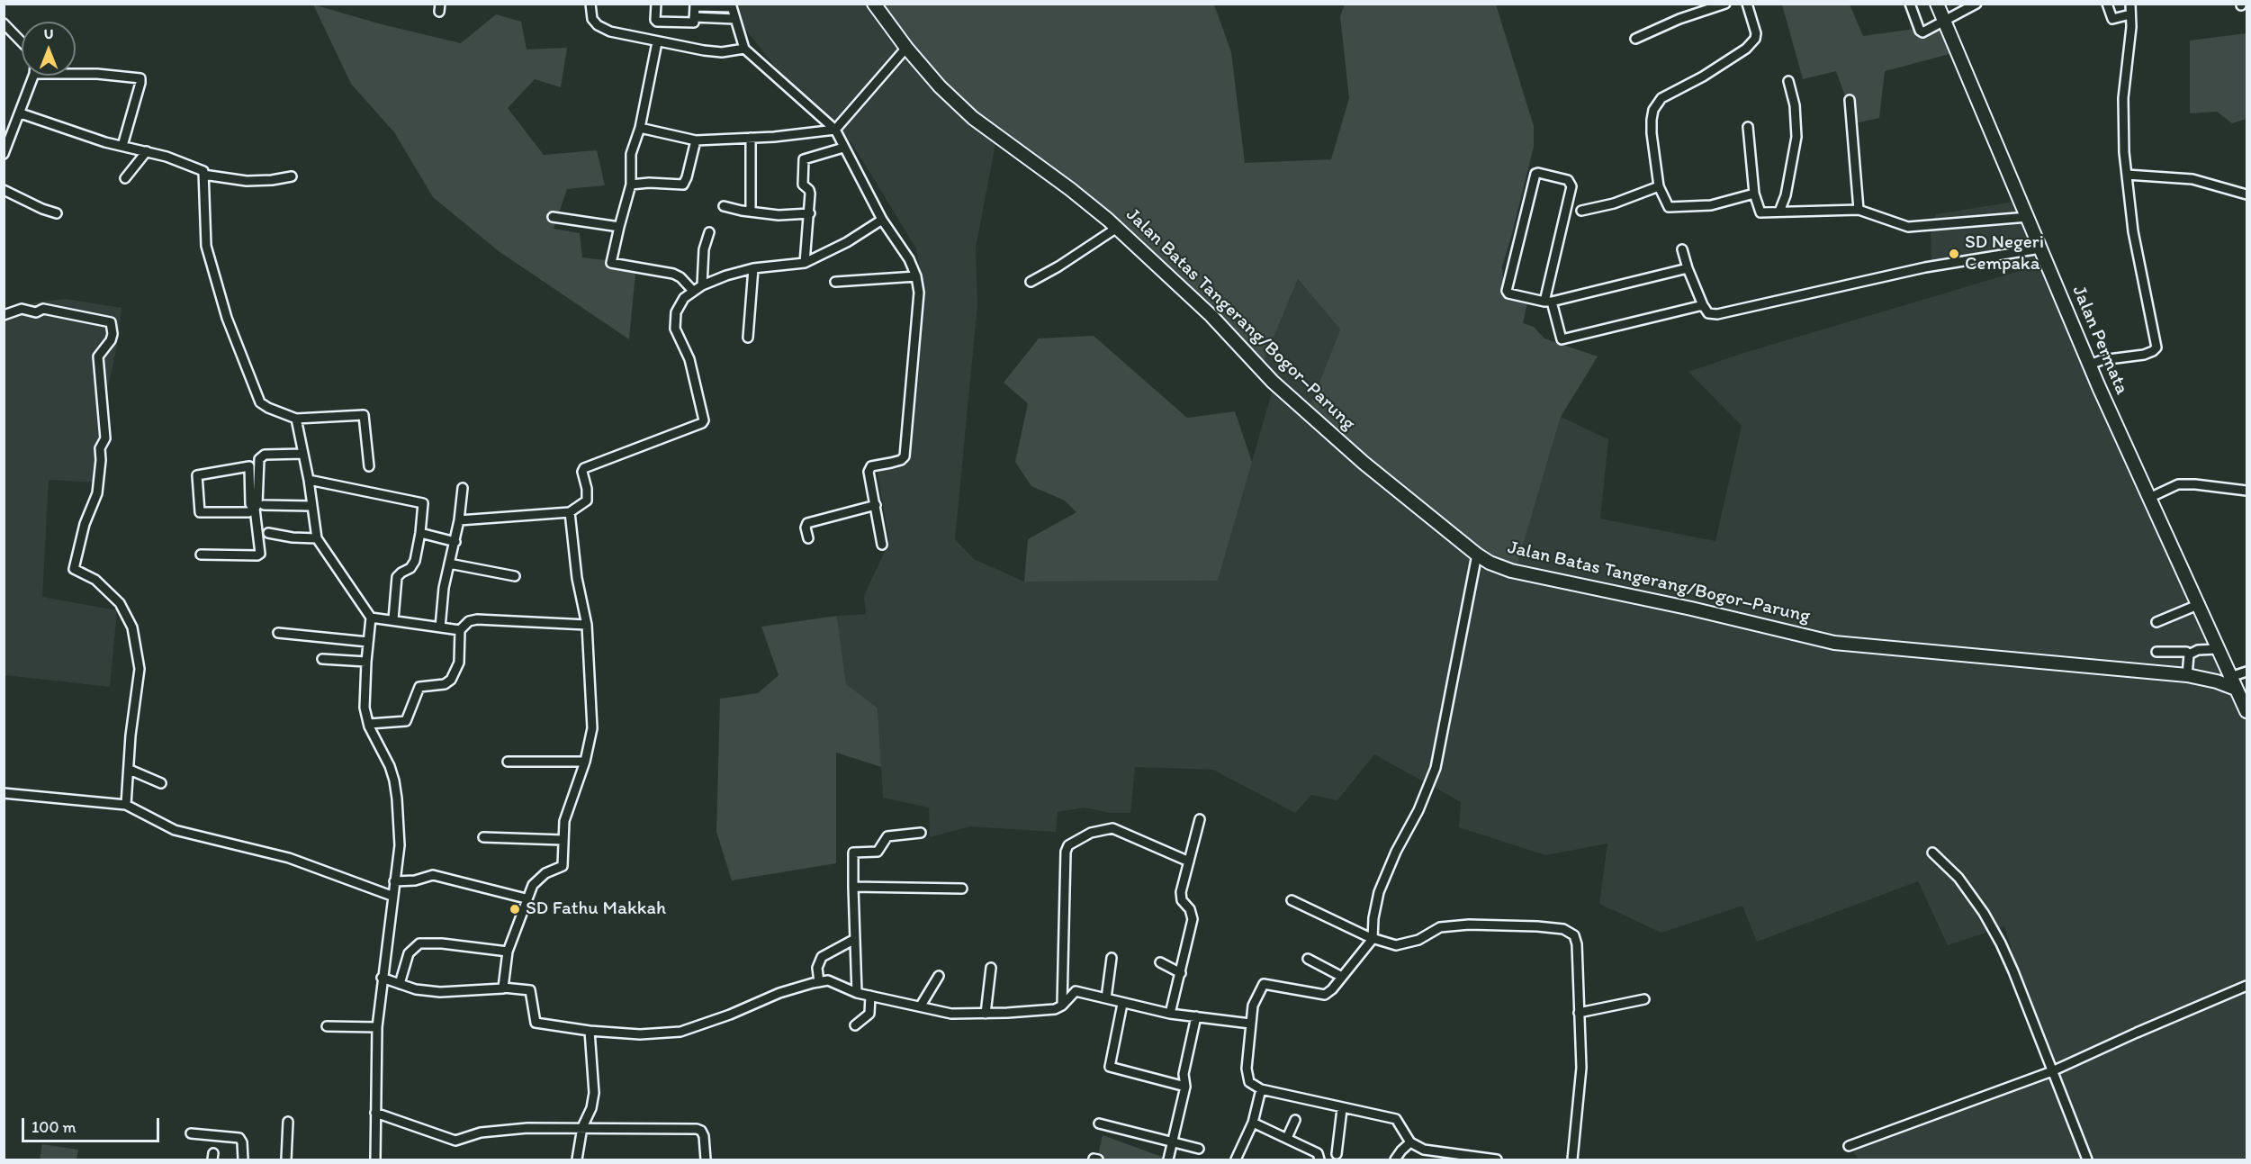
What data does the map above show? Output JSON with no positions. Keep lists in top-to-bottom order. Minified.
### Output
{"streets":{"main road":["Jalan Batas Tangerang/Bogor–Parung","Jalan Permata"]},"crossings":[["Jalan Batas Tangerang/Bogor–Parung","Jalan Permata"]],"places":["SD Negeri Cempaka","SD Fathu Makkah"],"scale_bar":"100 m","north":"top"}
